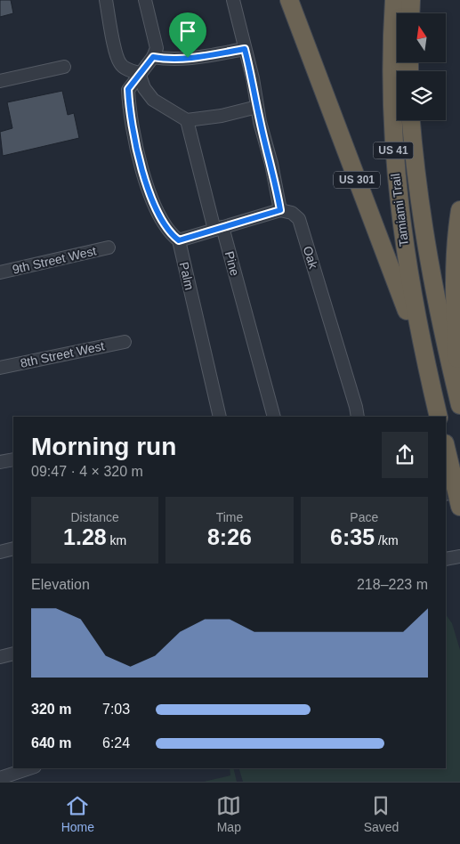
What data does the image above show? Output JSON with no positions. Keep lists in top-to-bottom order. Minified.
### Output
{"streets":{"highway":["US 41","US 301","Tamiami Trail"],"street":["Oak","9th Street West","Pine","Palm","8th Street West"]},"crossings":[["US 301","Tamiami Trail"]],"north":"top","page":{"heading":["Morning run","09:47 · 4 × 320 m"],"stats":[["Distance","1.28 km"],["Time","8:26"],["Pace","6:35 /km"]],"chart":["Elevation","218–223 m"],"list":[{"name":"320 m","note":"7:03"},{"name":"640 m","note":"6:24"}],"tabs":["Home","Map","Saved"]}}
